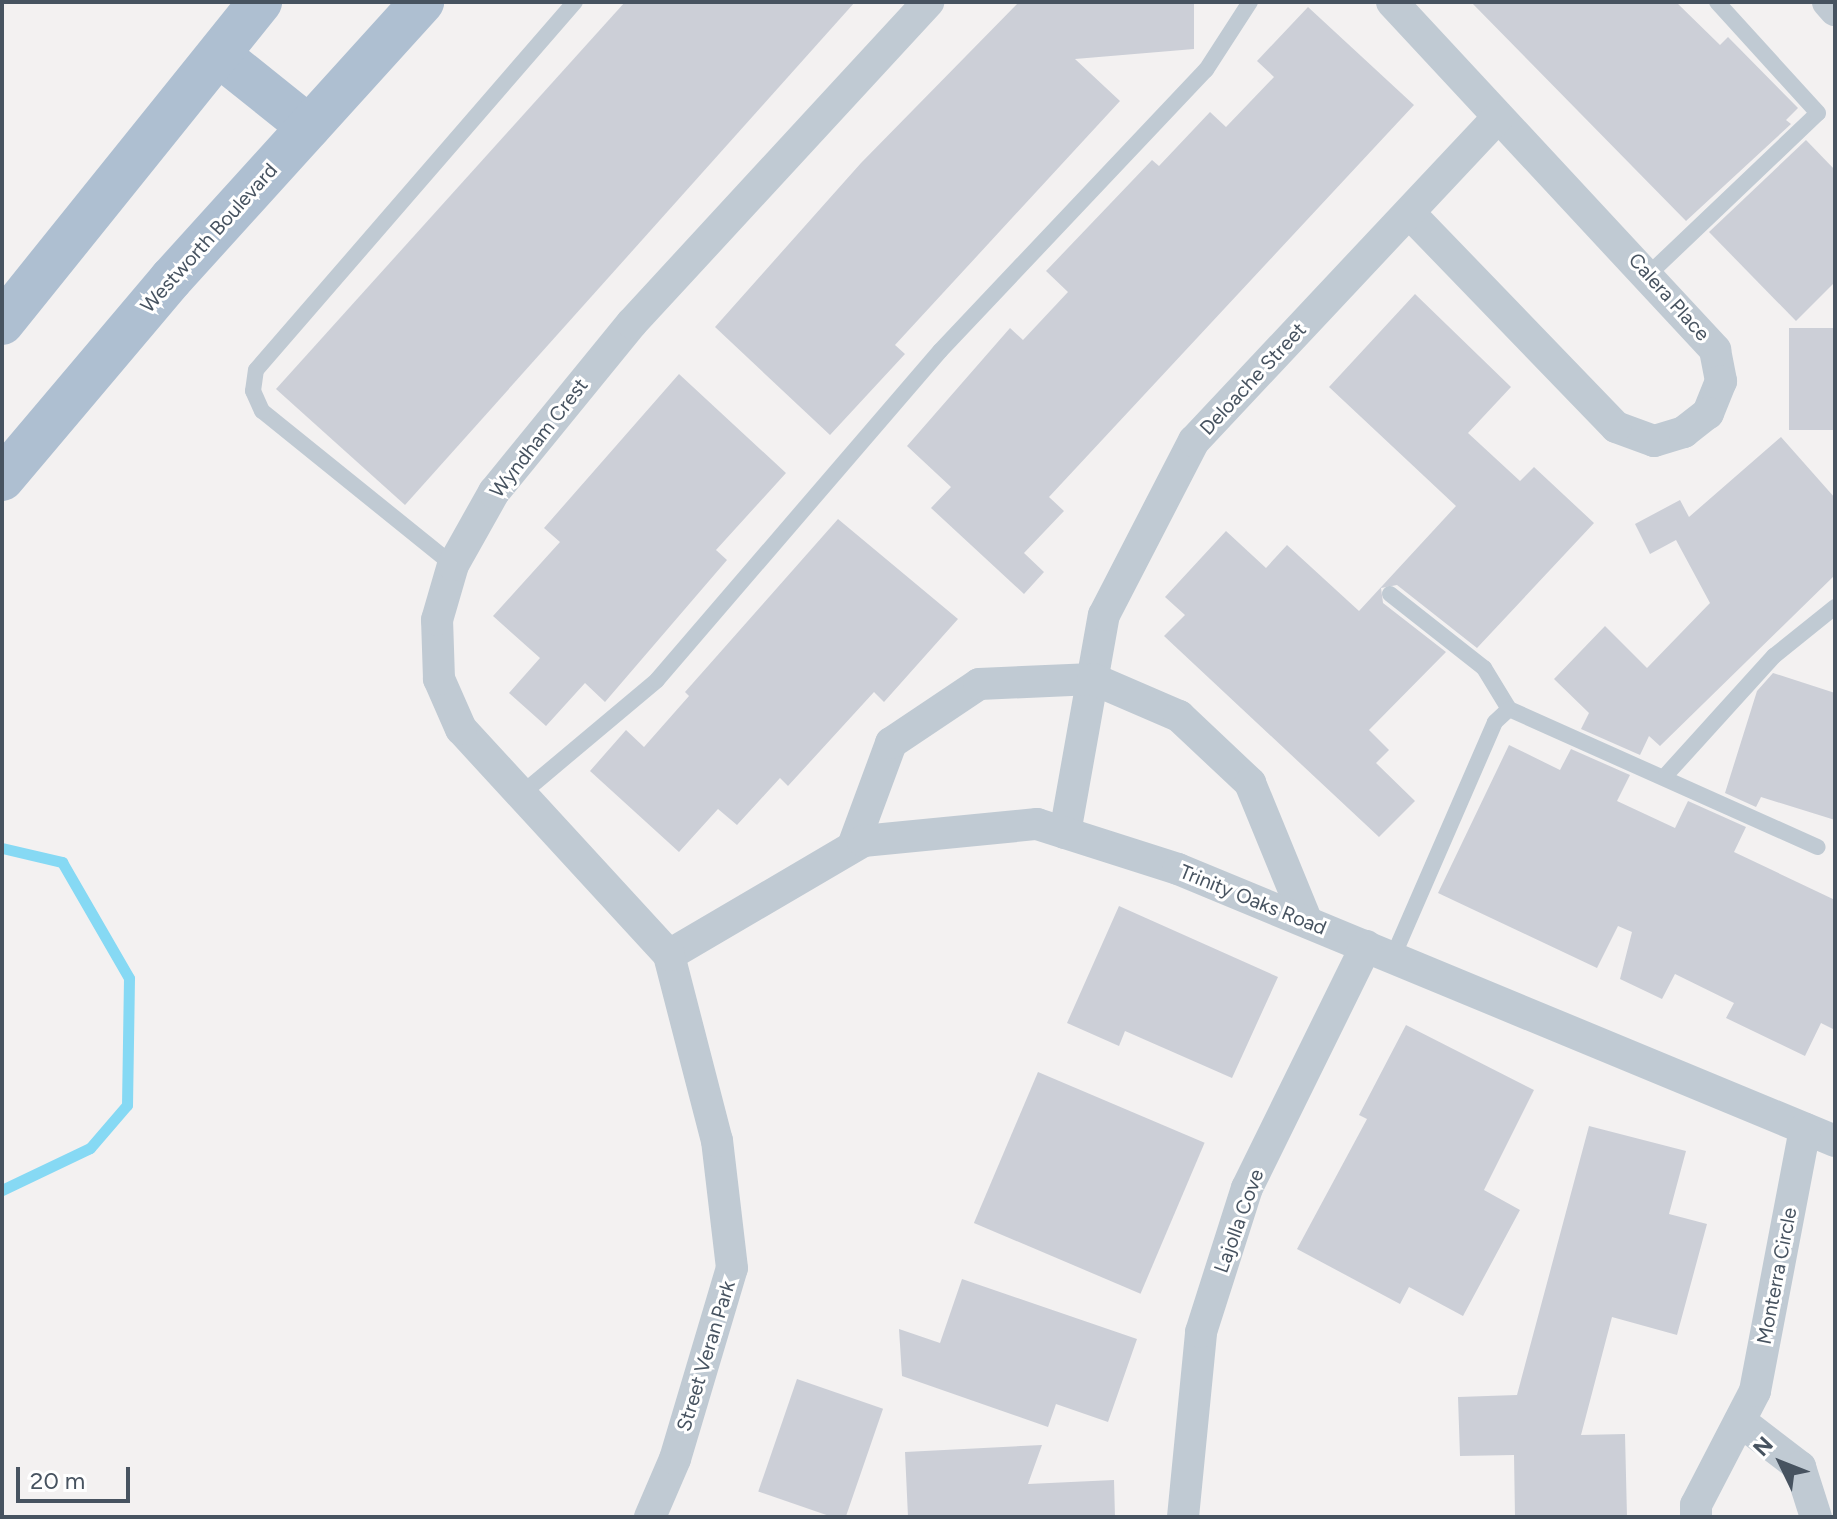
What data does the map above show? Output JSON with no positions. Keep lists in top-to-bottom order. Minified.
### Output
{"streets":{"main road":["Westworth Boulevard"],"street":["Calera Place","Deloache Street","Wyndham Crest","Trinity Oaks Road","Lajolla Cove","Monterra Circle","Street Veran Park"]},"crossings":[["Calera Place","Deloache Street"],["Deloache Street","Trinity Oaks Road"],["Wyndham Crest","Trinity Oaks Road"],["Wyndham Crest","Street Veran Park"],["Trinity Oaks Road","Lajolla Cove"],["Trinity Oaks Road","Monterra Circle"],["Trinity Oaks Road","Street Veran Park"]],"scale_bar":"20 m","north":"top left"}
